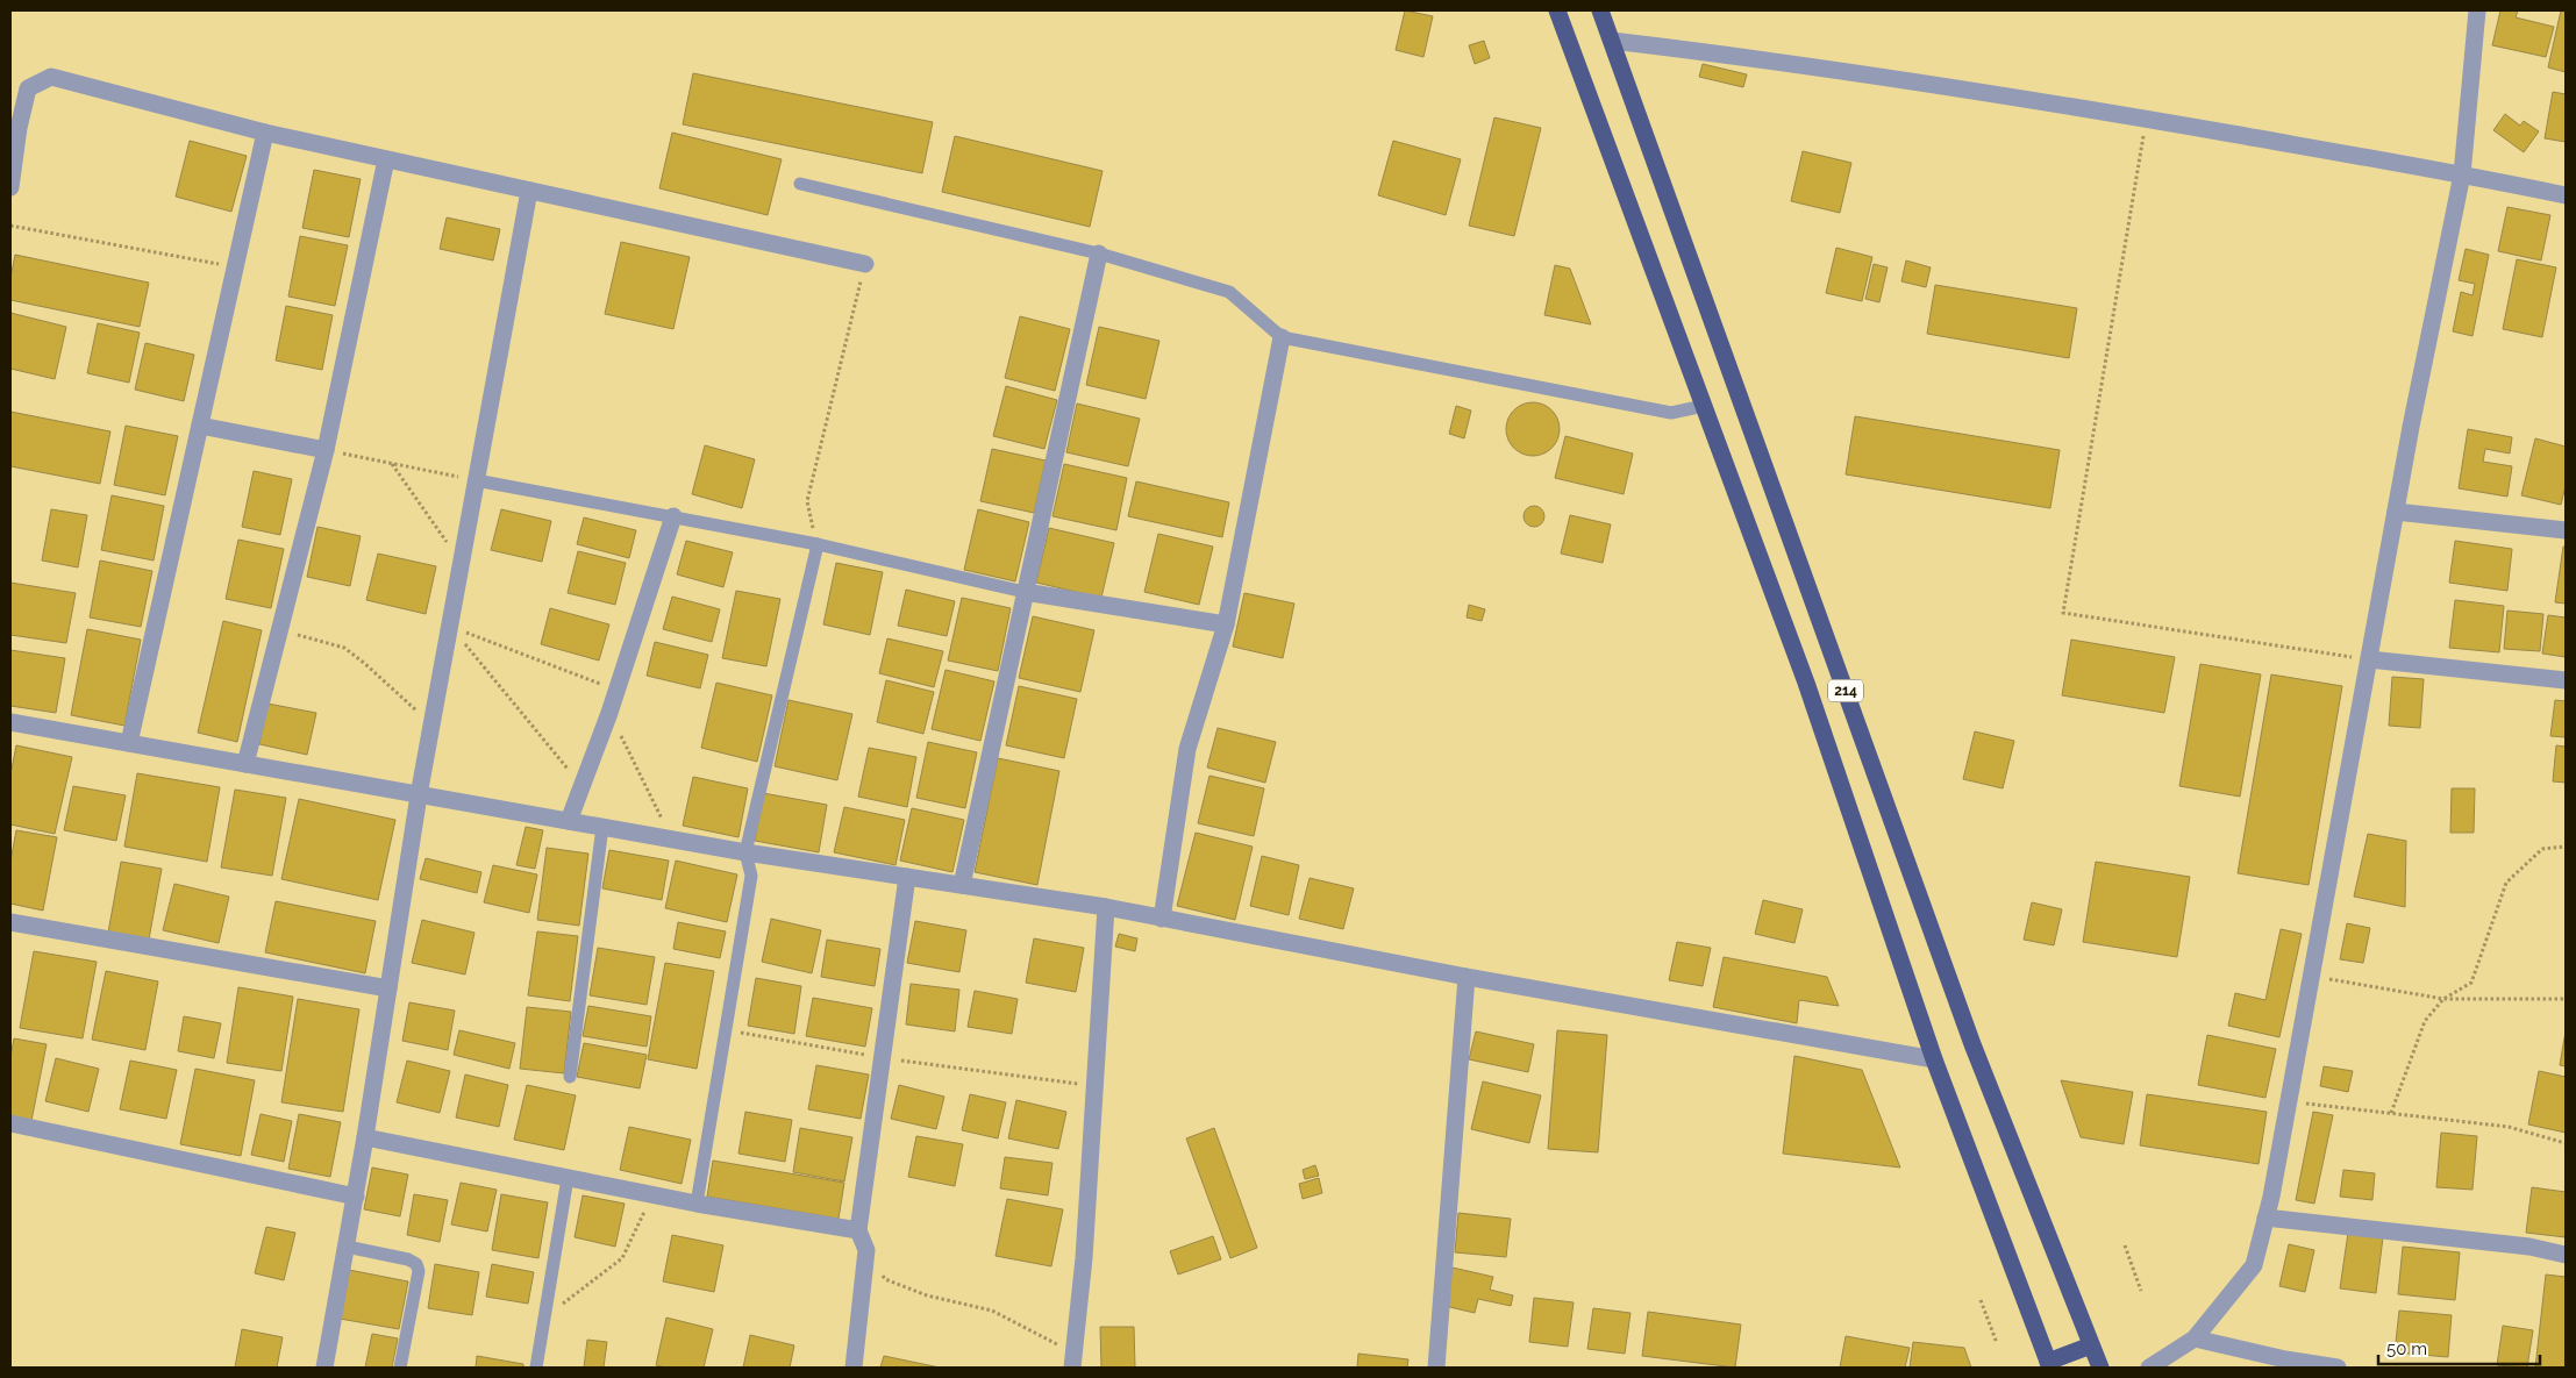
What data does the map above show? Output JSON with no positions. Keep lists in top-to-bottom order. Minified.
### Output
{"streets":{"highway":["214"]},"scale_bar":"50 m"}
